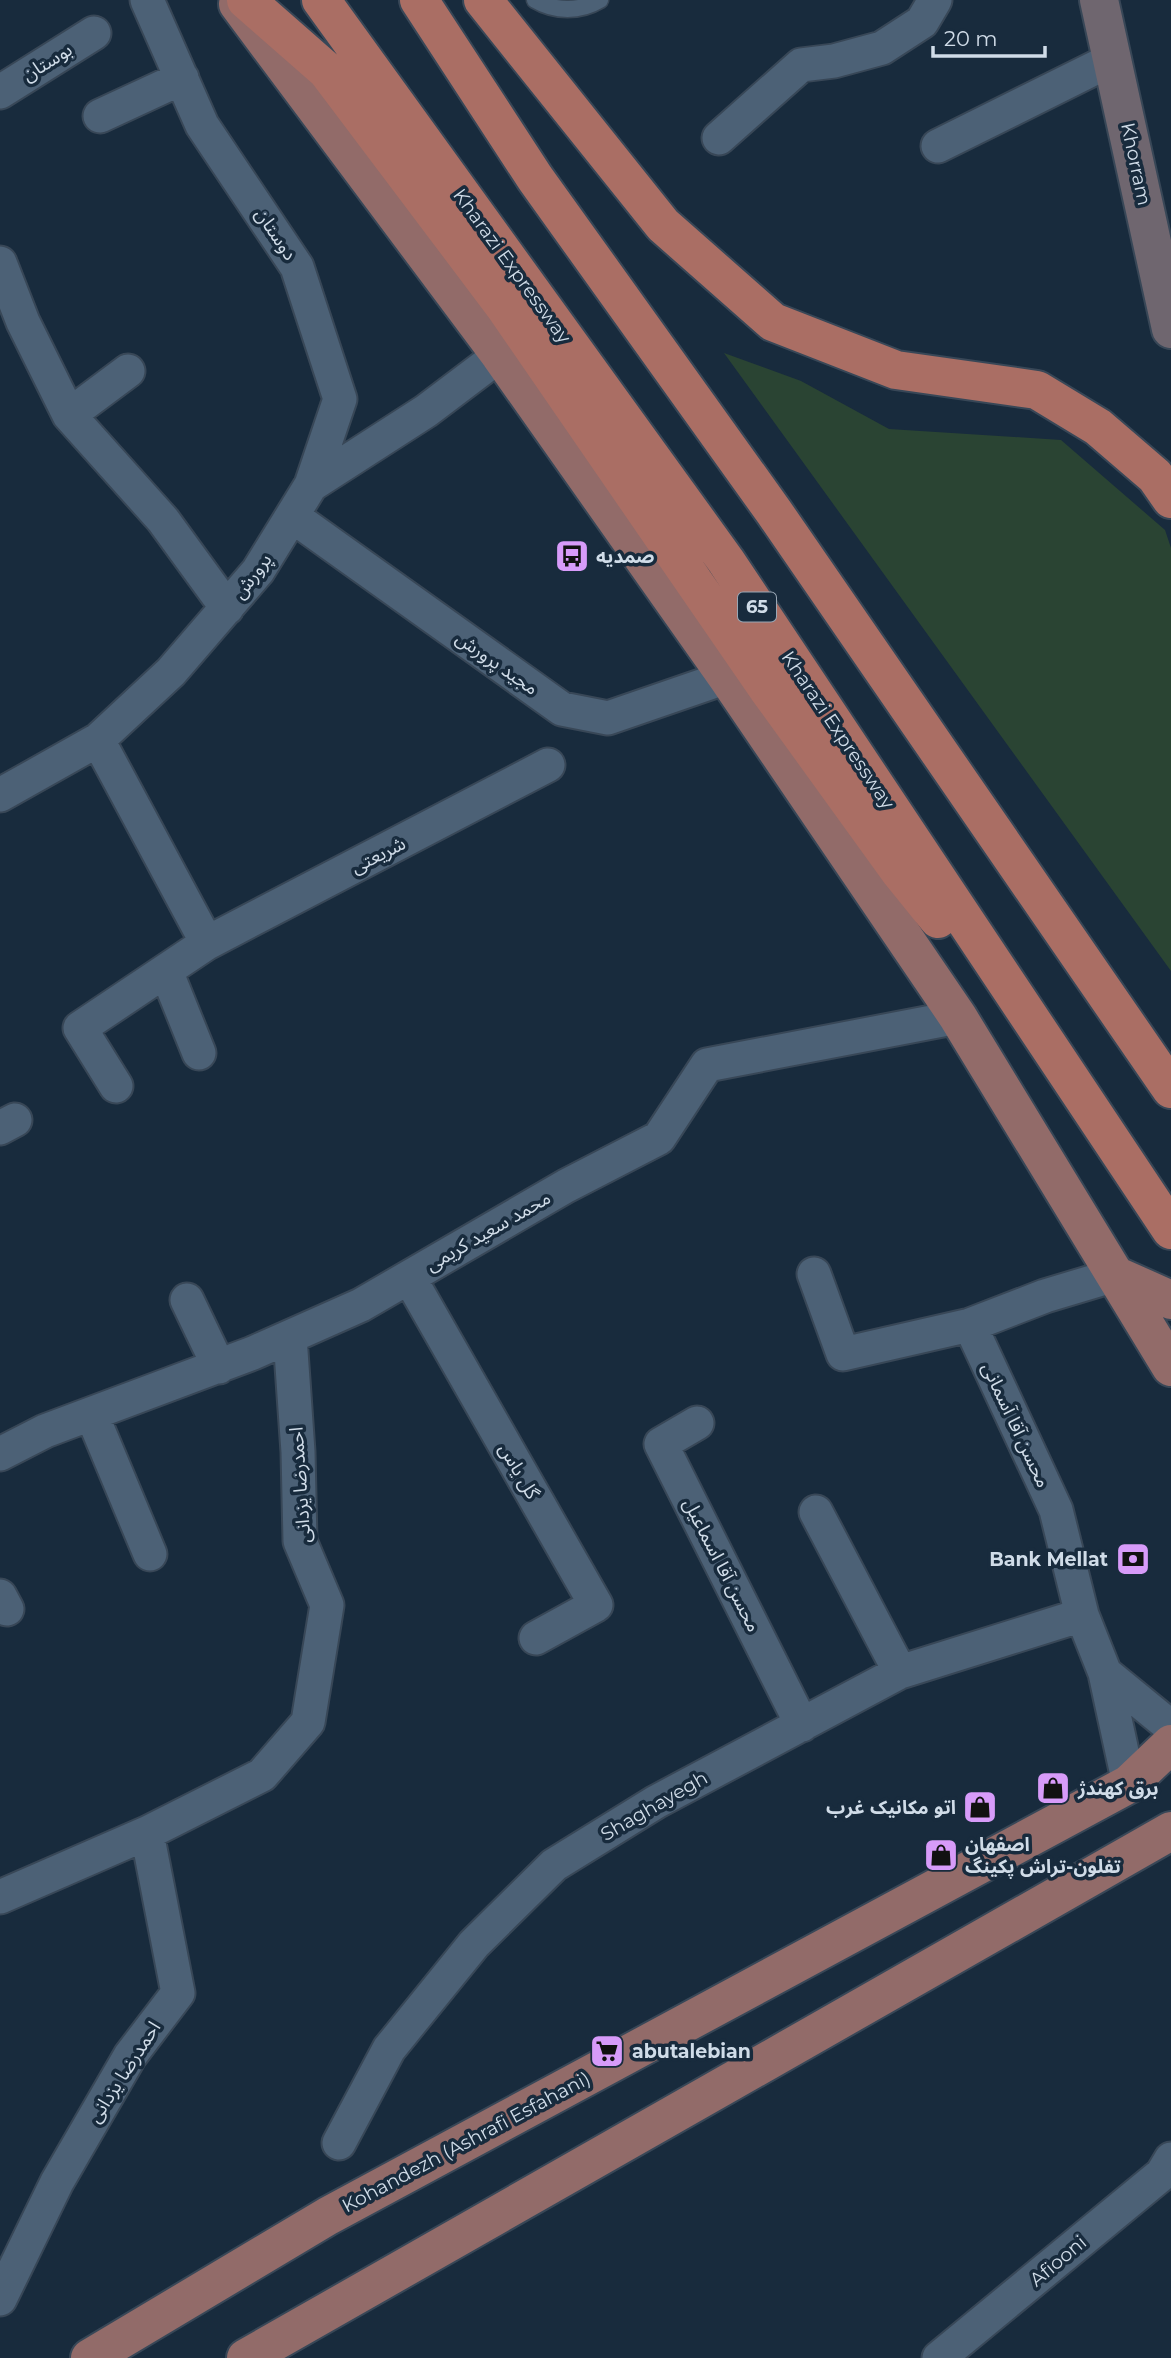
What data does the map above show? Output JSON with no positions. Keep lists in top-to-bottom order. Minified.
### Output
{"streets":{"highway":["Kharazi Expressway","65"],"main road":["Khorram","Kohandezh (Ashrafi Esfahani)"],"street":["بوستان","دوستان","پرورش","مجید پرورش","شریعتی","محمد سعید کریمی","محسن آقا آسمانی","گل یاس","احمدرضا یزدانی","محسن آقا اسماعیل","Shaghayegh","Afiooni"]},"crossings":[["دوستان","پرورش"],["پرورش","مجید پرورش"],["محمد سعید کریمی","گل یاس"],["محمد سعید کریمی","احمدرضا یزدانی"],["محسن آقا آسمانی","Shaghayegh"],["محسن آقا آسمانی","Kohandezh (Ashrafi Esfahani)"],["محسن آقا اسماعیل","Shaghayegh"]],"places":{"bus stop":["صمدیه"],"bank":["Bank Mellat"],"shop":["برق کهندژ","اتو مکانیک غرب","اصفهان تفلون-تراش پکینگ"],"supermarket":["abutalebian"]},"scale_bar":"20 m"}
